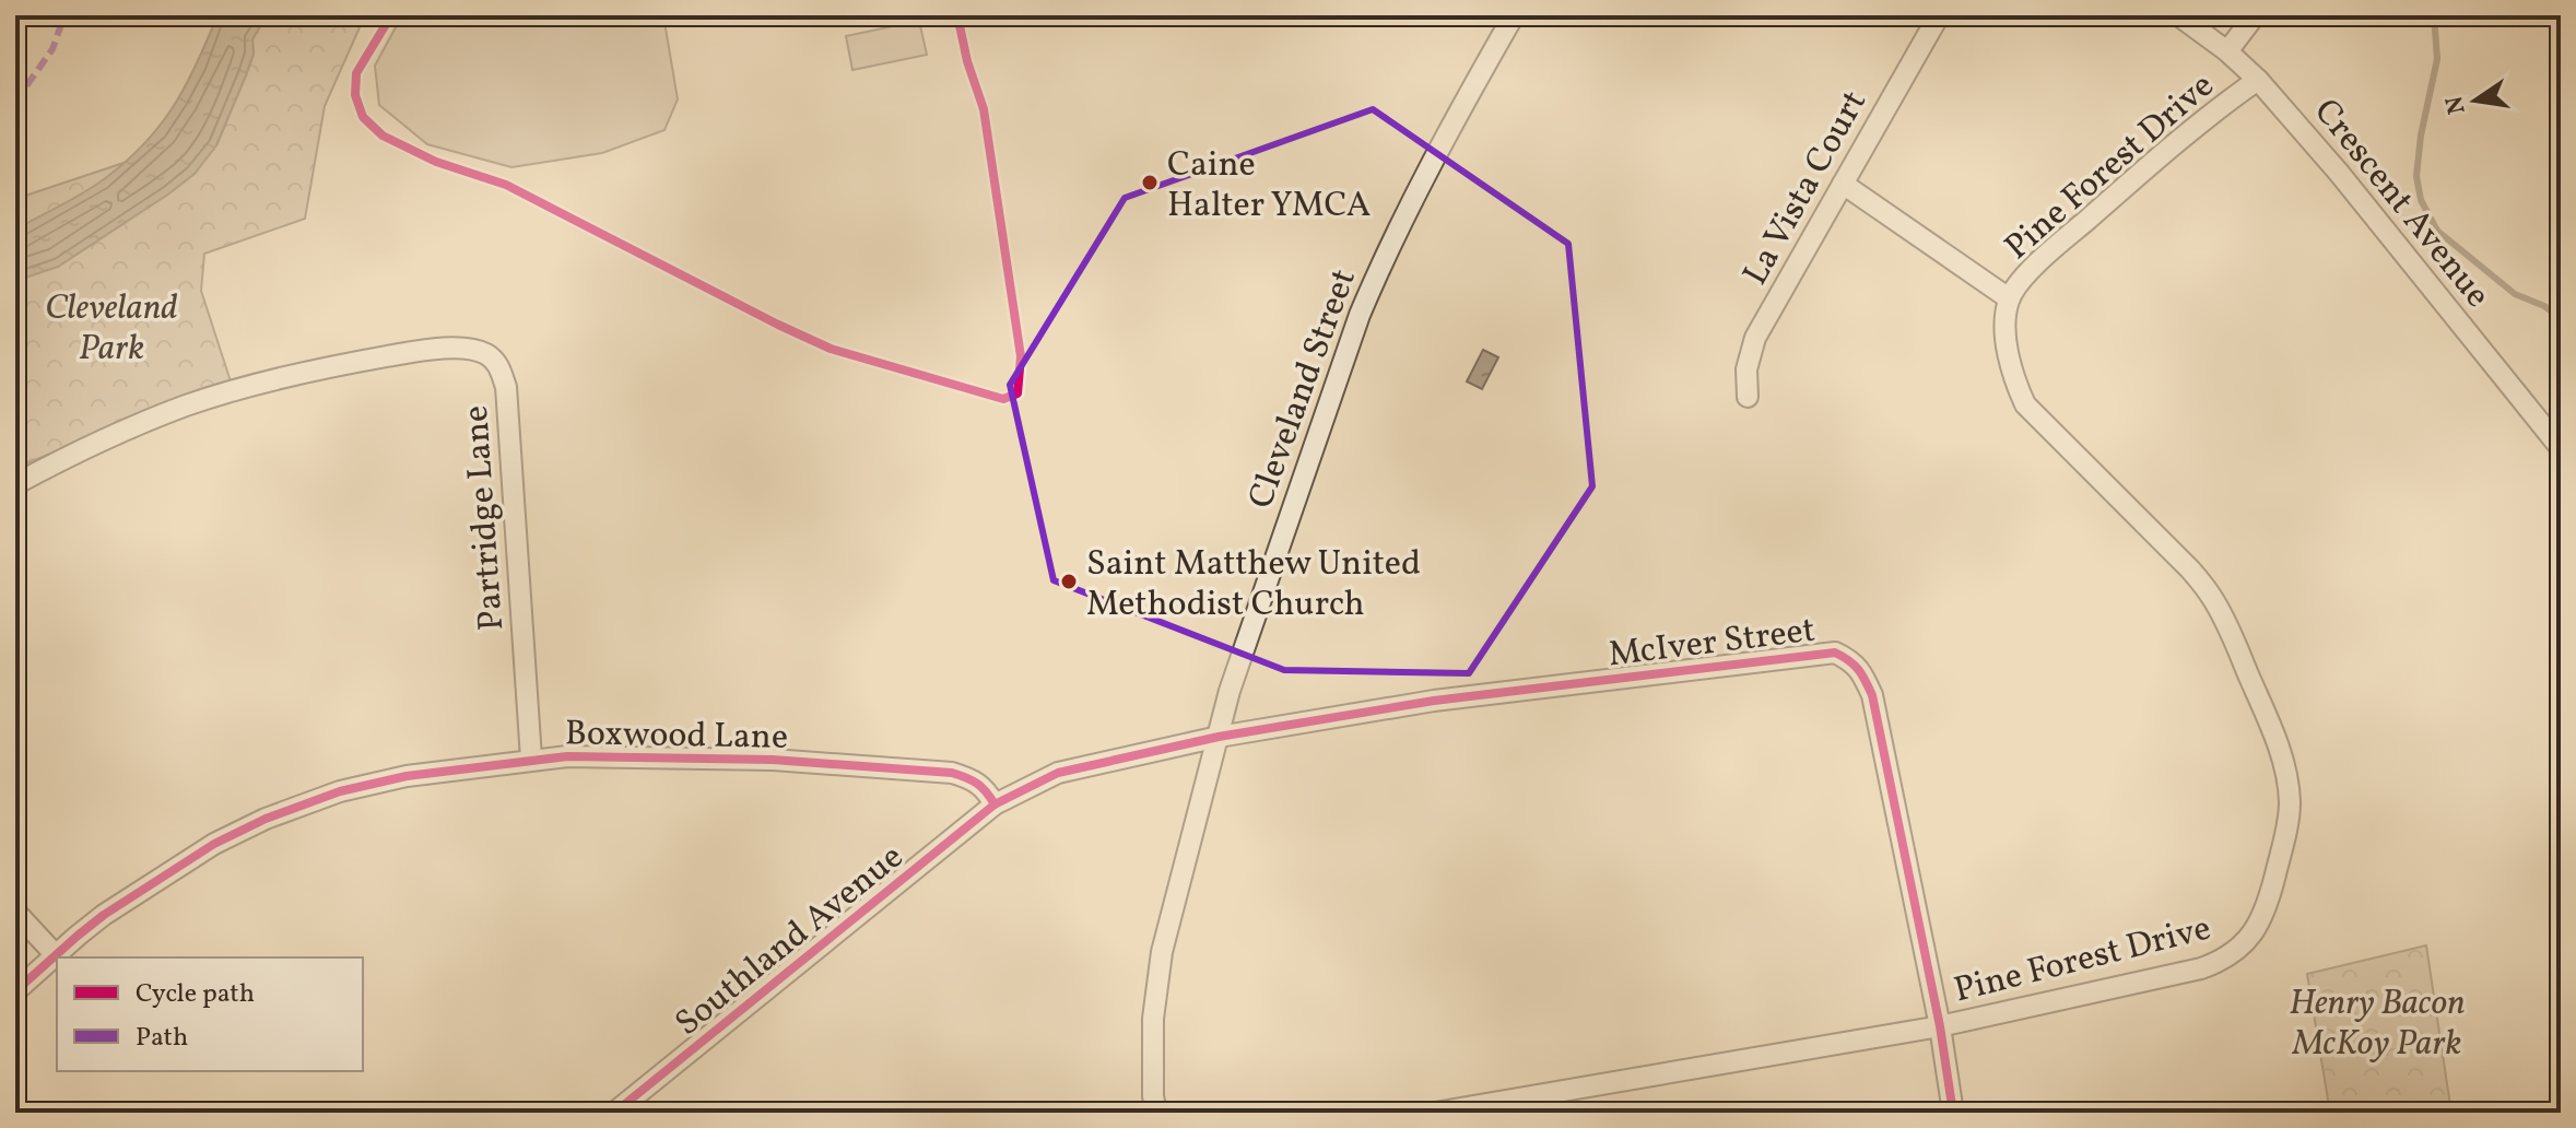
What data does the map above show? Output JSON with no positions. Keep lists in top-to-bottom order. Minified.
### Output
{"streets":{"street":["Pine Forest Drive","La Vista Court","Crescent Avenue","Cleveland Street","Partridge Lane","McIver Street","Boxwood Lane","Southland Avenue"]},"crossings":[["Pine Forest Drive","Crescent Avenue"],["Pine Forest Drive","McIver Street"],["Cleveland Street","McIver Street"],["Partridge Lane","Boxwood Lane"],["Boxwood Lane","Southland Avenue"]],"parks":["Cleveland Park","Henry Bacon McKoy Park"],"places":["Caine Halter YMCA","Saint Matthew United Methodist Church"],"legend":["Cycle path","Path"],"north":"left"}
